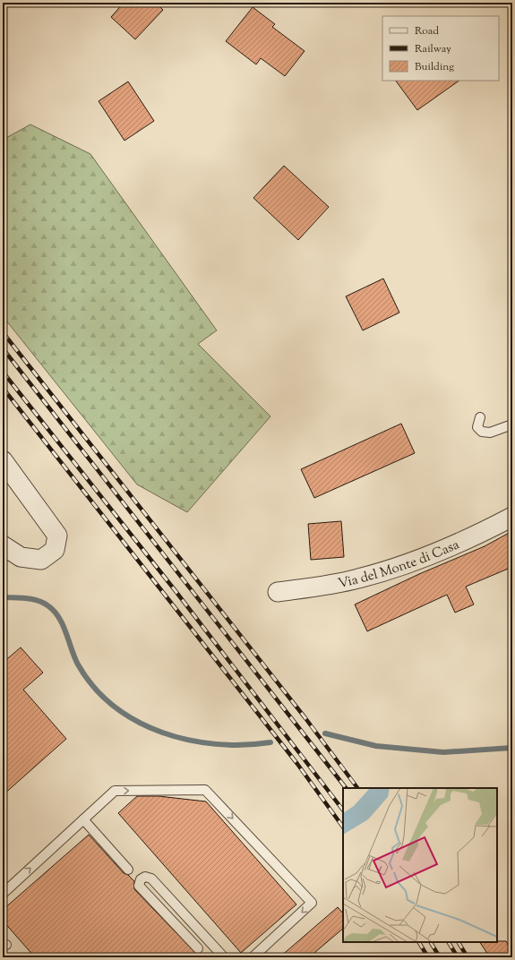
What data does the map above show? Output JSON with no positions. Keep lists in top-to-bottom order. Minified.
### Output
{"streets":{"street":["Via del Monte di Casa"]},"legend":["Road","Railway","Building"]}
